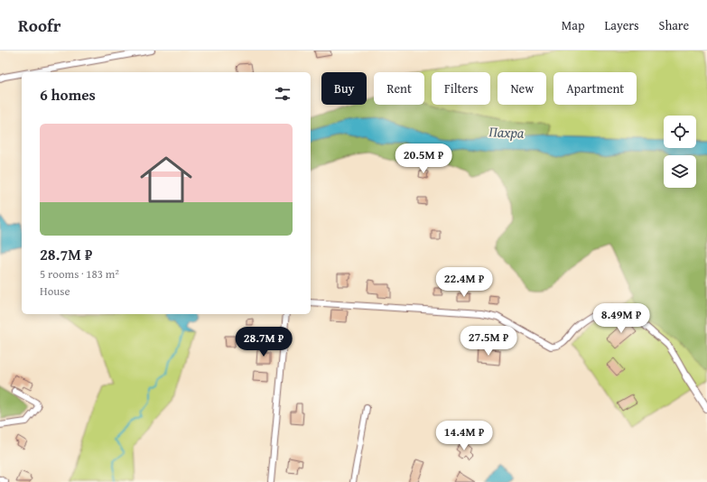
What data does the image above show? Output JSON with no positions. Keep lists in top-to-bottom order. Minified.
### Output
{"water":["Пахра"],"page":{"header":"Roofr","nav":["Map","Layers","Share"],"chip":["Buy","Rent","Filters","New","Apartment"],"heading":"6 homes","list":[{"name":"28.7M ₽","note":"5 rooms · 183 m² · House"}],"price":["20.5M ₽","22.4M ₽","8.49M ₽","27.5M ₽","28.7M ₽","14.4M ₽"]}}
